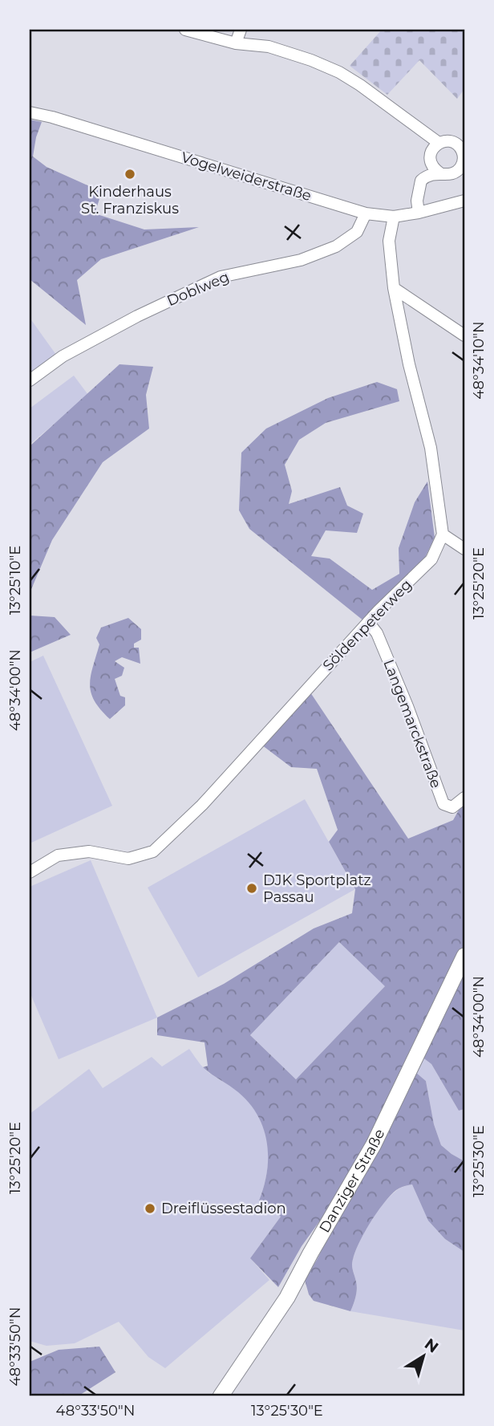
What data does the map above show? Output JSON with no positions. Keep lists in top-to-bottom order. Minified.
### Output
{"streets":{"street":["Vogelweiderstraße","Doblweg","Söldenpeterweg","Langemarckstraße","Danziger Straße"]},"crossings":[["Vogelweiderstraße","Doblweg"],["Söldenpeterweg","Langemarckstraße"]],"places":["Kinderhaus St. Franziskus","DJK Sportplatz Passau","Dreiflüssestadion"],"north":"top right","coordinates":["48°34'10\"N","13°25'10\"E","13°25'20\"E","48°34'00\"N","13°25'30\"E","48°33'50\"N"]}
